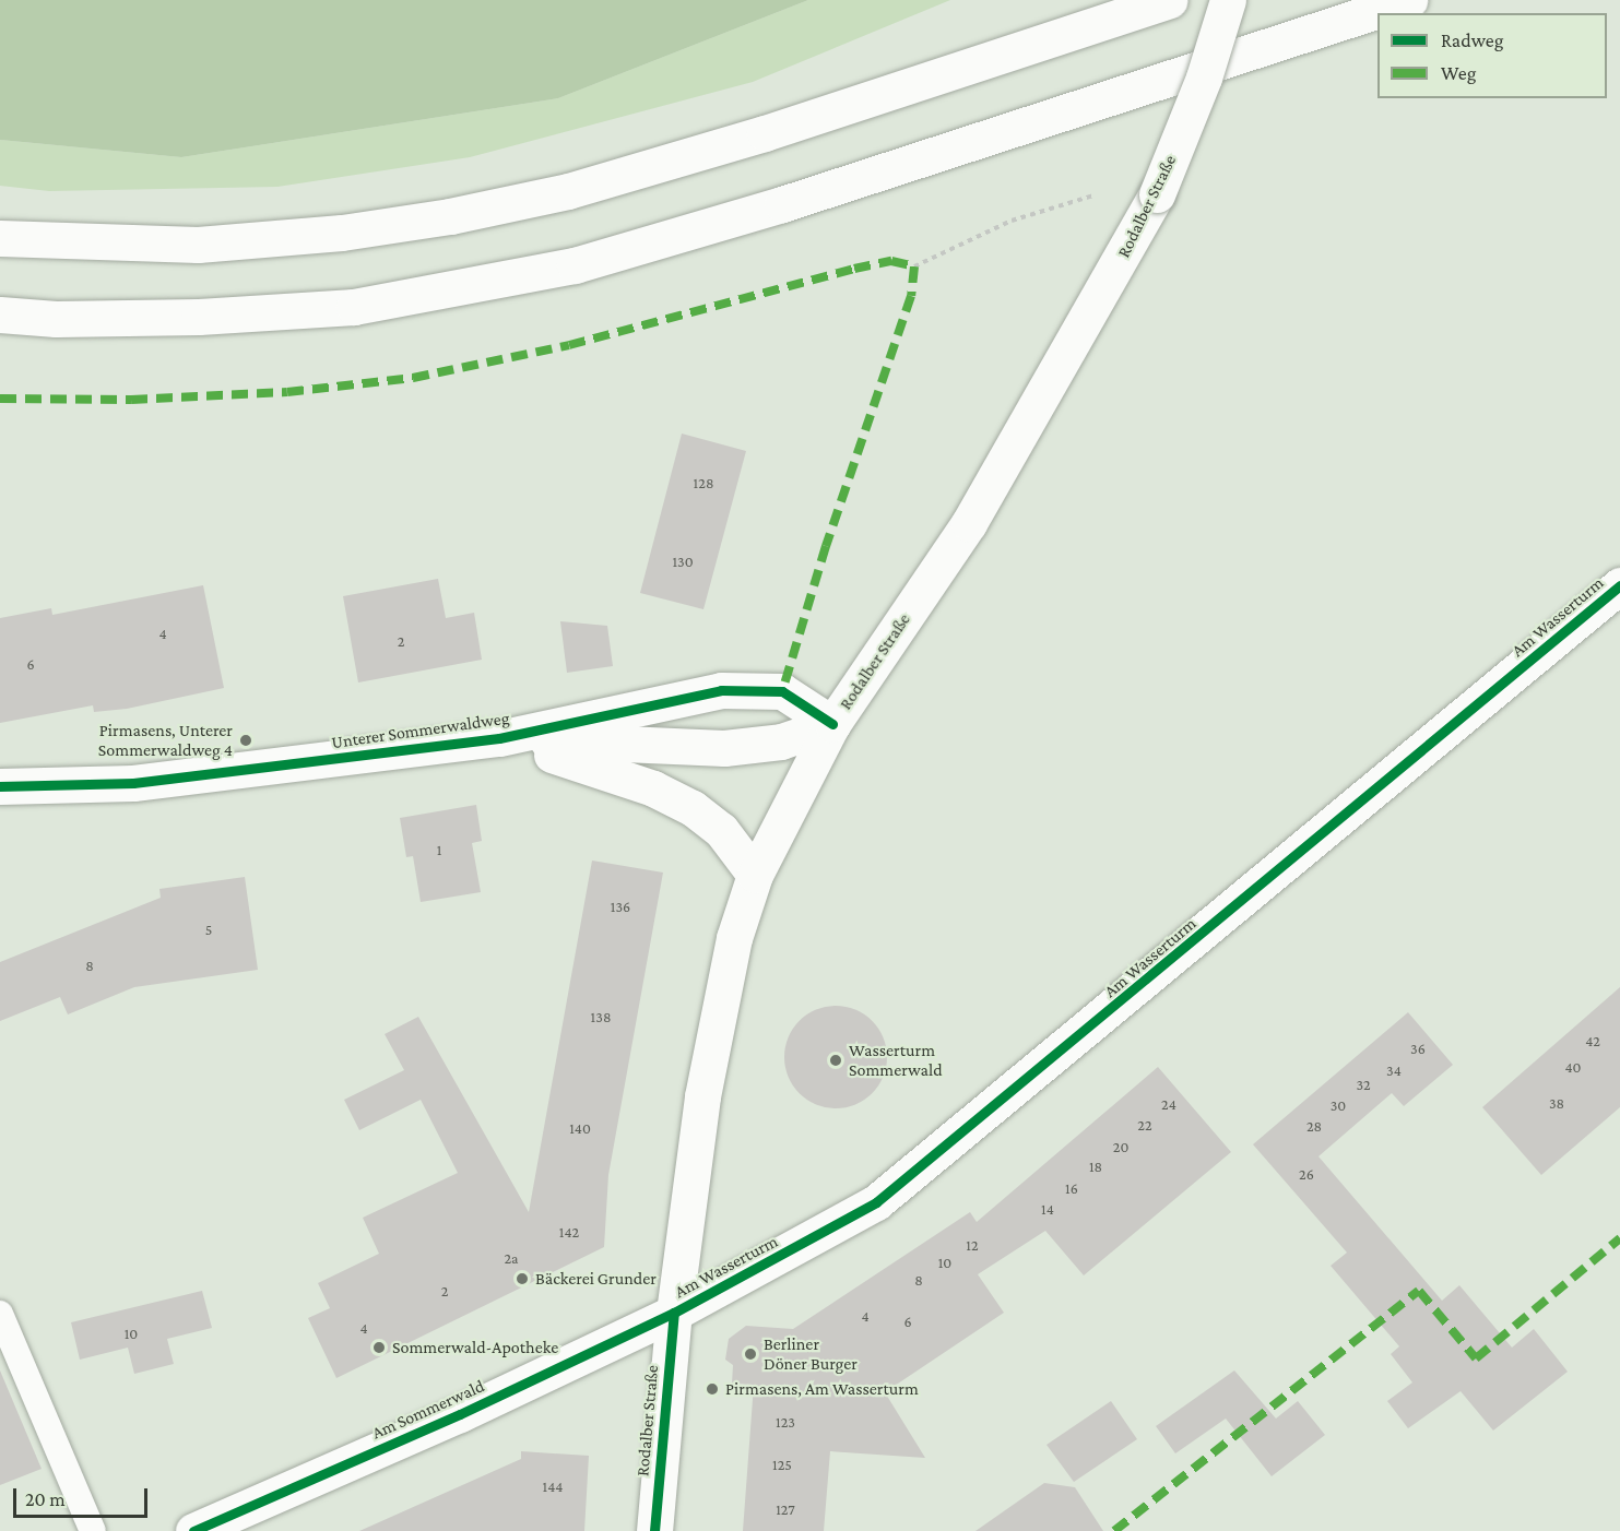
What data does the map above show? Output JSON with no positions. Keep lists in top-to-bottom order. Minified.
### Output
{"streets":{"main road":["Rodalber Straße","Am Wasserturm","Unterer Sommerwaldweg","Am Sommerwald"]},"crossings":[["Rodalber Straße","Am Wasserturm"],["Rodalber Straße","Unterer Sommerwaldweg"],["Rodalber Straße","Am Sommerwald"],["Am Wasserturm","Am Sommerwald"]],"places":["Pirmasens, Unterer Sommerwaldweg 4","Wasserturm Sommerwald","Bäckerei Grunder","Sommerwald-Apotheke","Berliner Döner Burger","Pirmasens, Am Wasserturm"],"house_numbers":["128","130","4","2","6","1","136","5","8","138","42","36","40","34","32","38","24","30","22","28","140","20","18","26","16","14","142","12","2a","10","8","2","4","6","4","10","123","125","144","127"],"legend":["Radweg","Weg"],"scale_bar":"20 m"}
